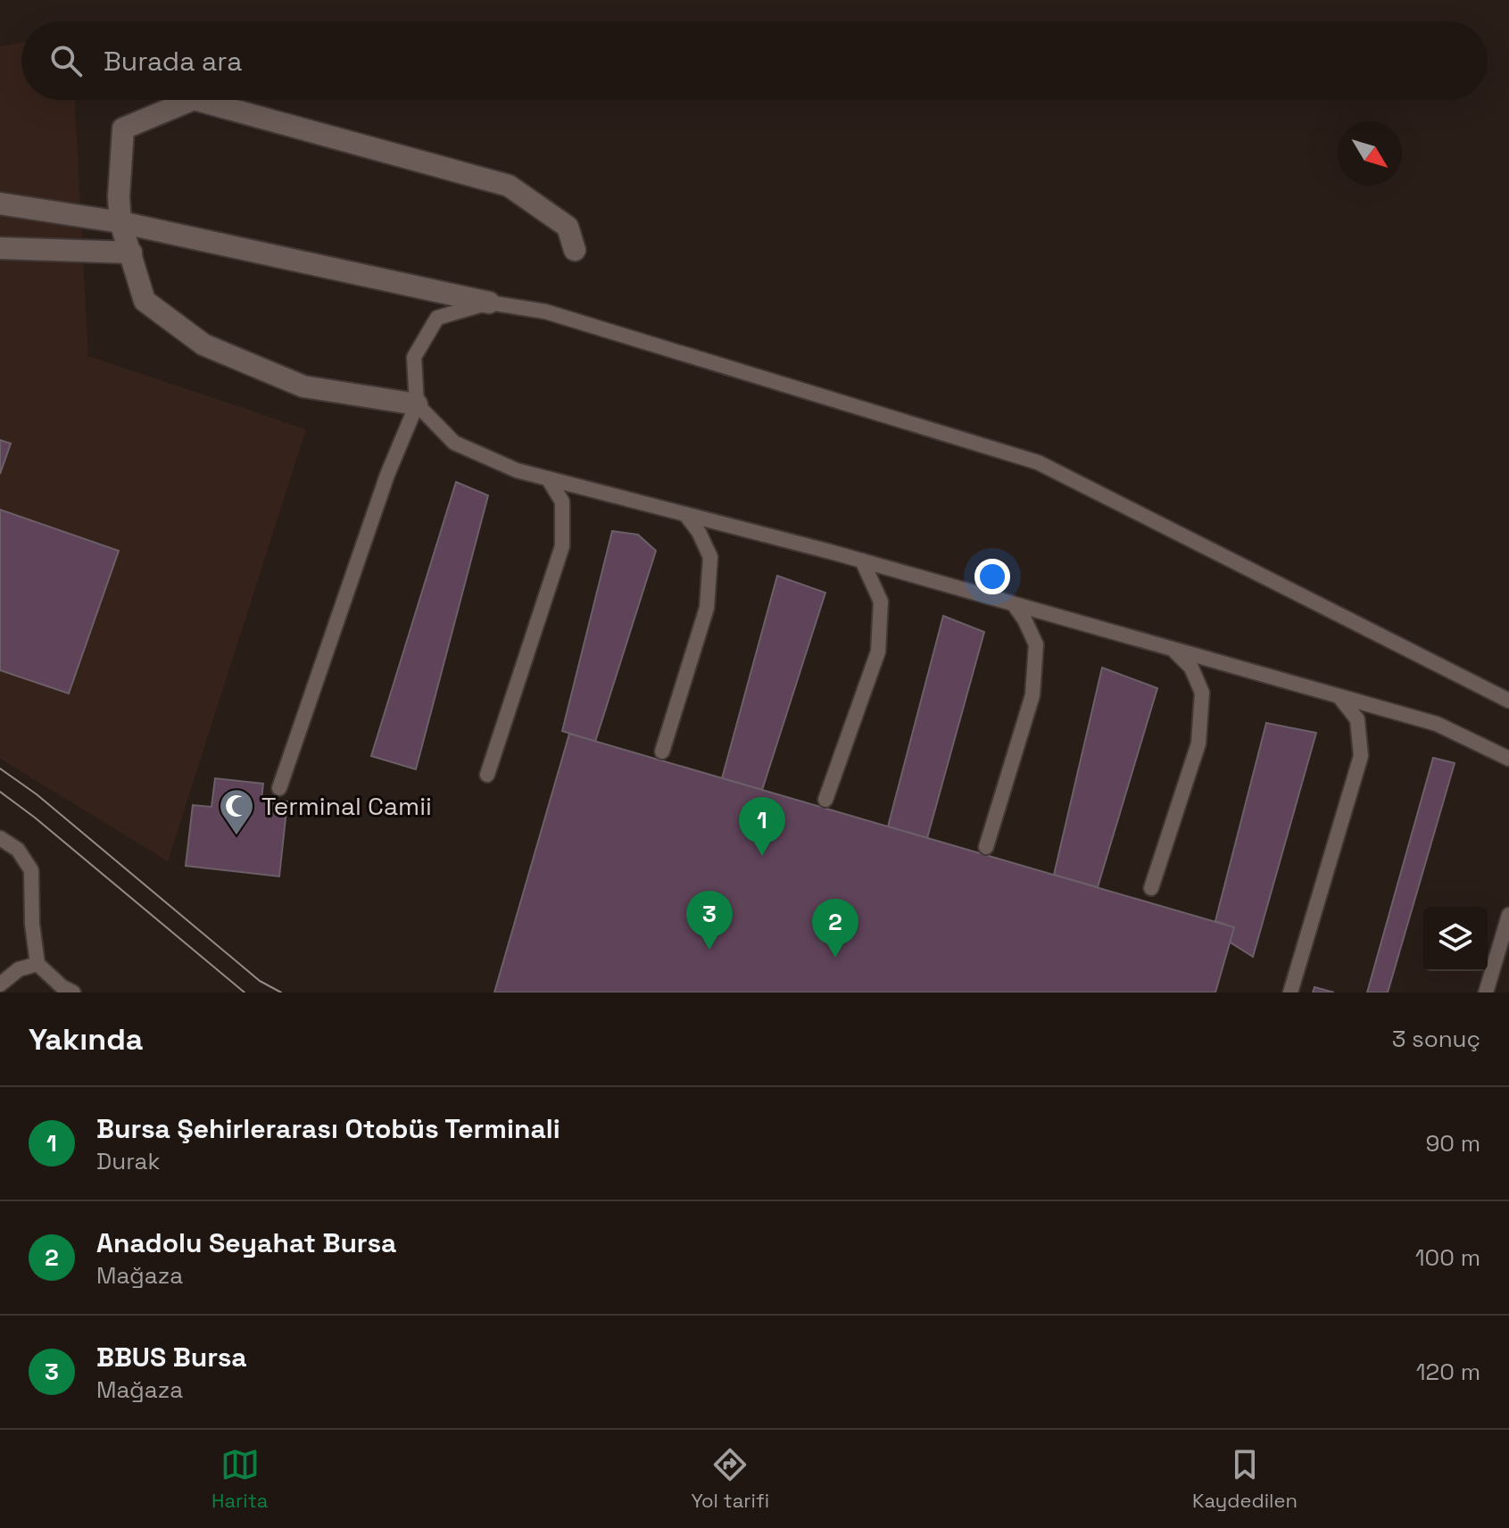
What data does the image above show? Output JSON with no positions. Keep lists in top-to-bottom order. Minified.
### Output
{"places":{"mosque":["Terminal Camii"]},"north":"bottom right","page":{"search":"Burada ara","pins":["1","3","2"],"heading":["Yakında","3 sonuç"],"list":[{"mark":"1","name":"Bursa Şehirlerarası Otobüs Terminali","note":"Durak","value":"90 m"},{"mark":"2","name":"Anadolu Seyahat Bursa","note":"Mağaza","value":"100 m"},{"mark":"3","name":"BBUS Bursa","note":"Mağaza","value":"120 m"}],"nav":["Harita","Yol tarifi","Kaydedilen"]}}
